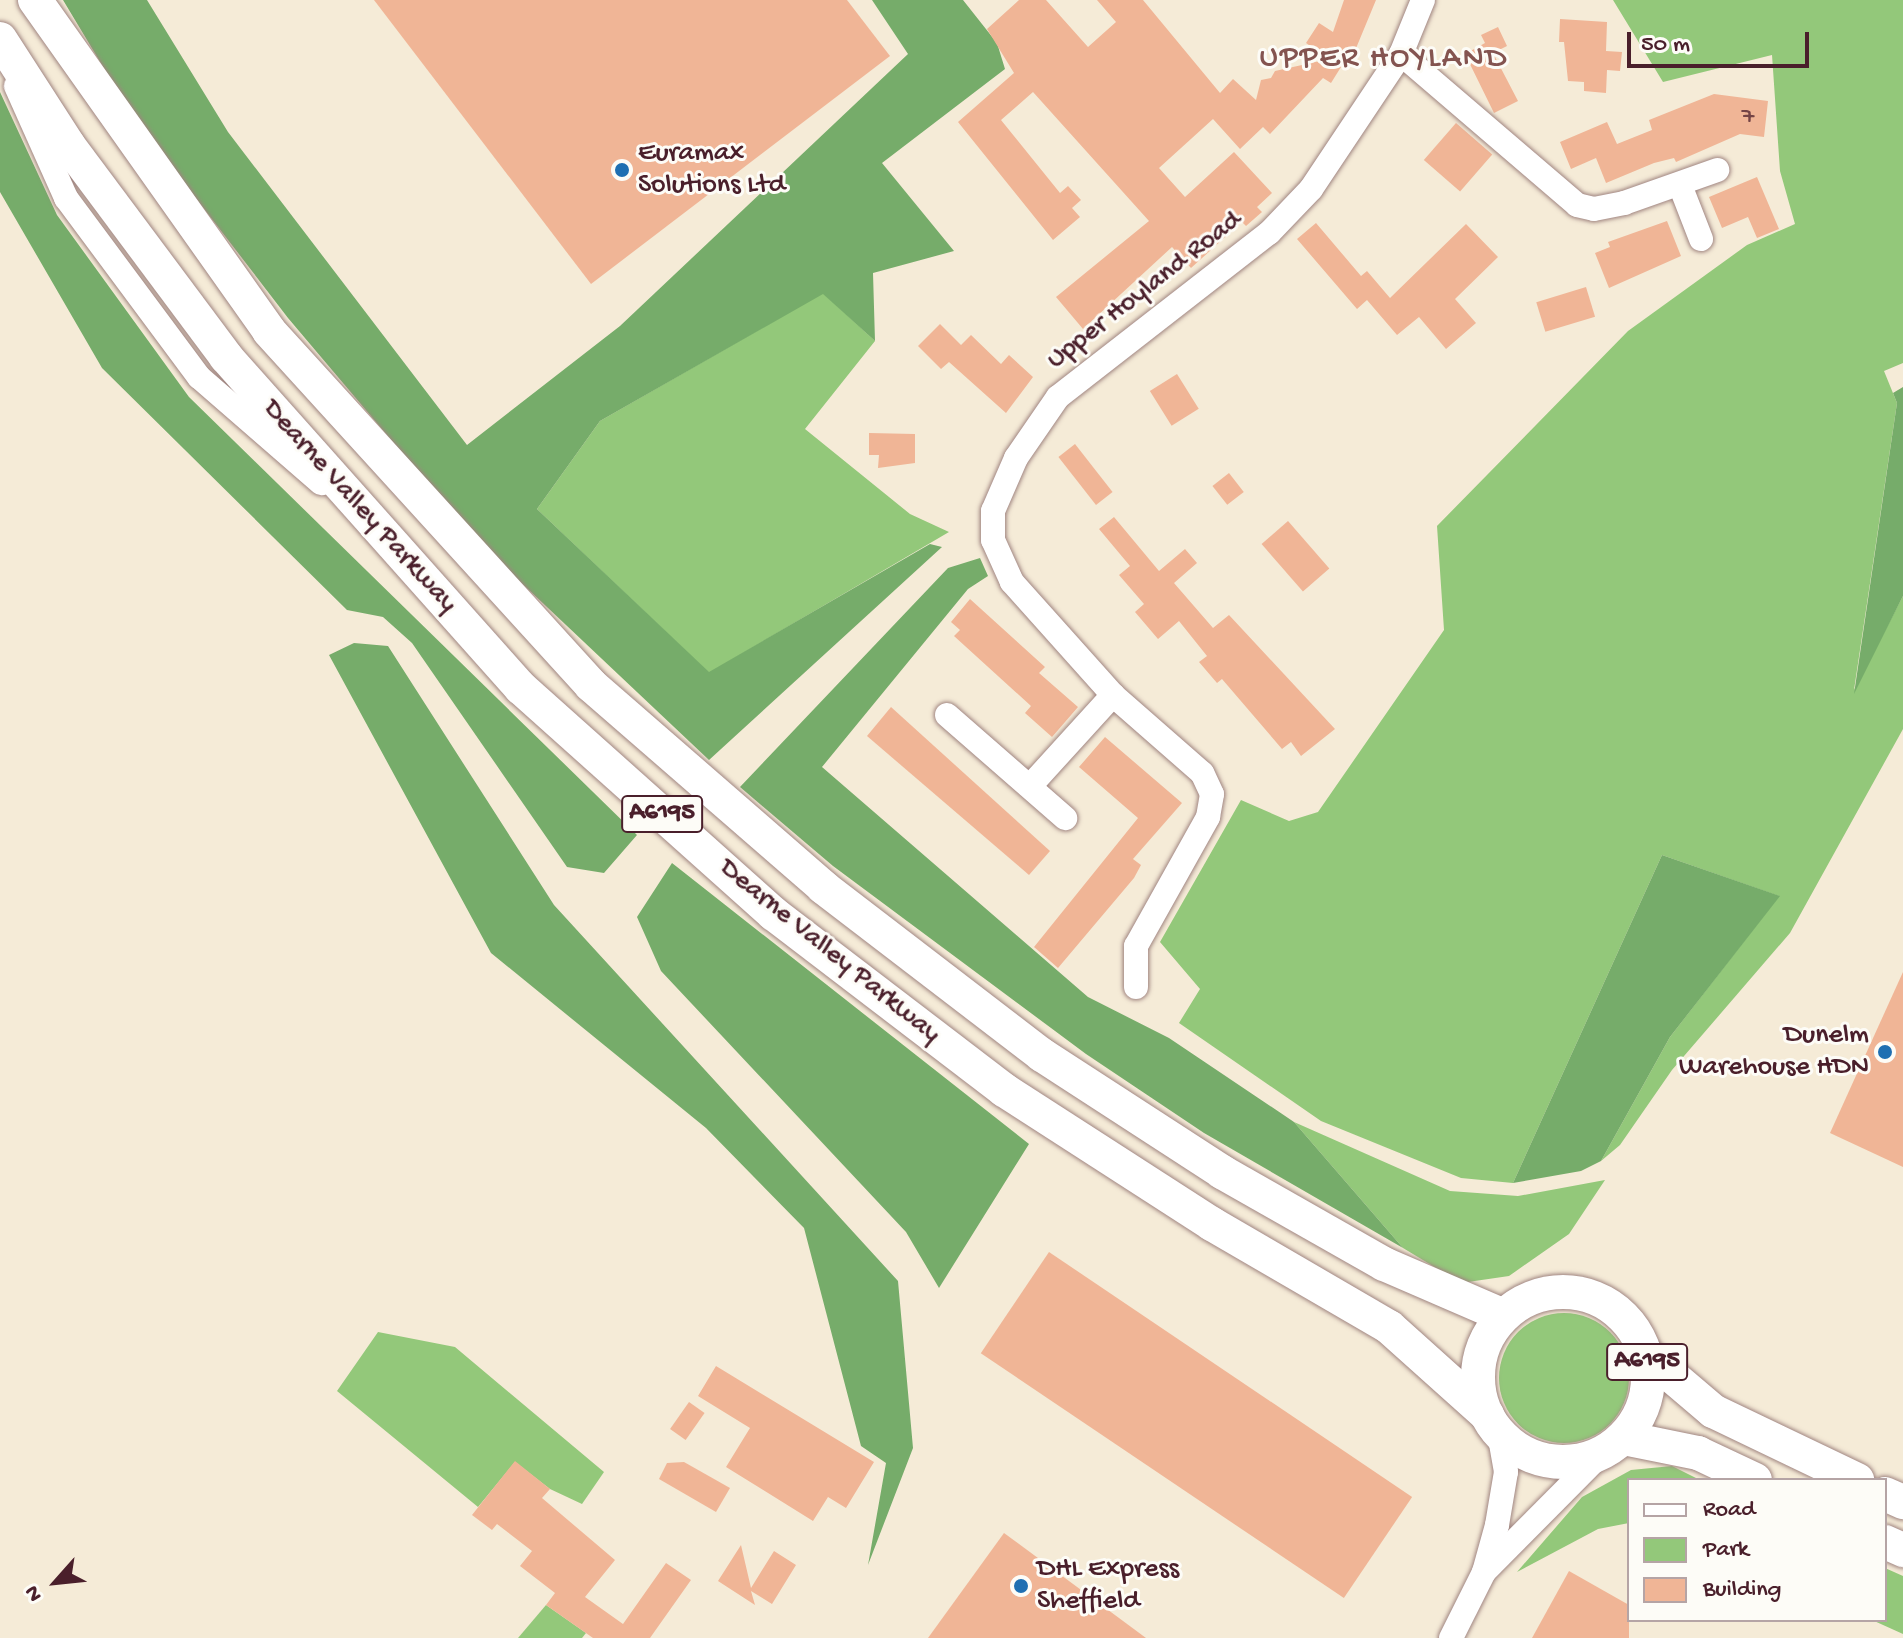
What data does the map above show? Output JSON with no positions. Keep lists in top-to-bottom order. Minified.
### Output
{"streets":{"highway":["Dearne Valley Parkway","A6195"],"street":["Upper Hoyland Road"]},"crossings":[["Dearne Valley Parkway","A6195"]],"districts":["UPPER HOYLAND"],"places":["Euramax Solutions Ltd","Dunelm Warehouse HDN","DHL Express Sheffield"],"house_numbers":["7"],"legend":["Road","Park","Building"],"scale_bar":"50 m","north":"bottom left"}
